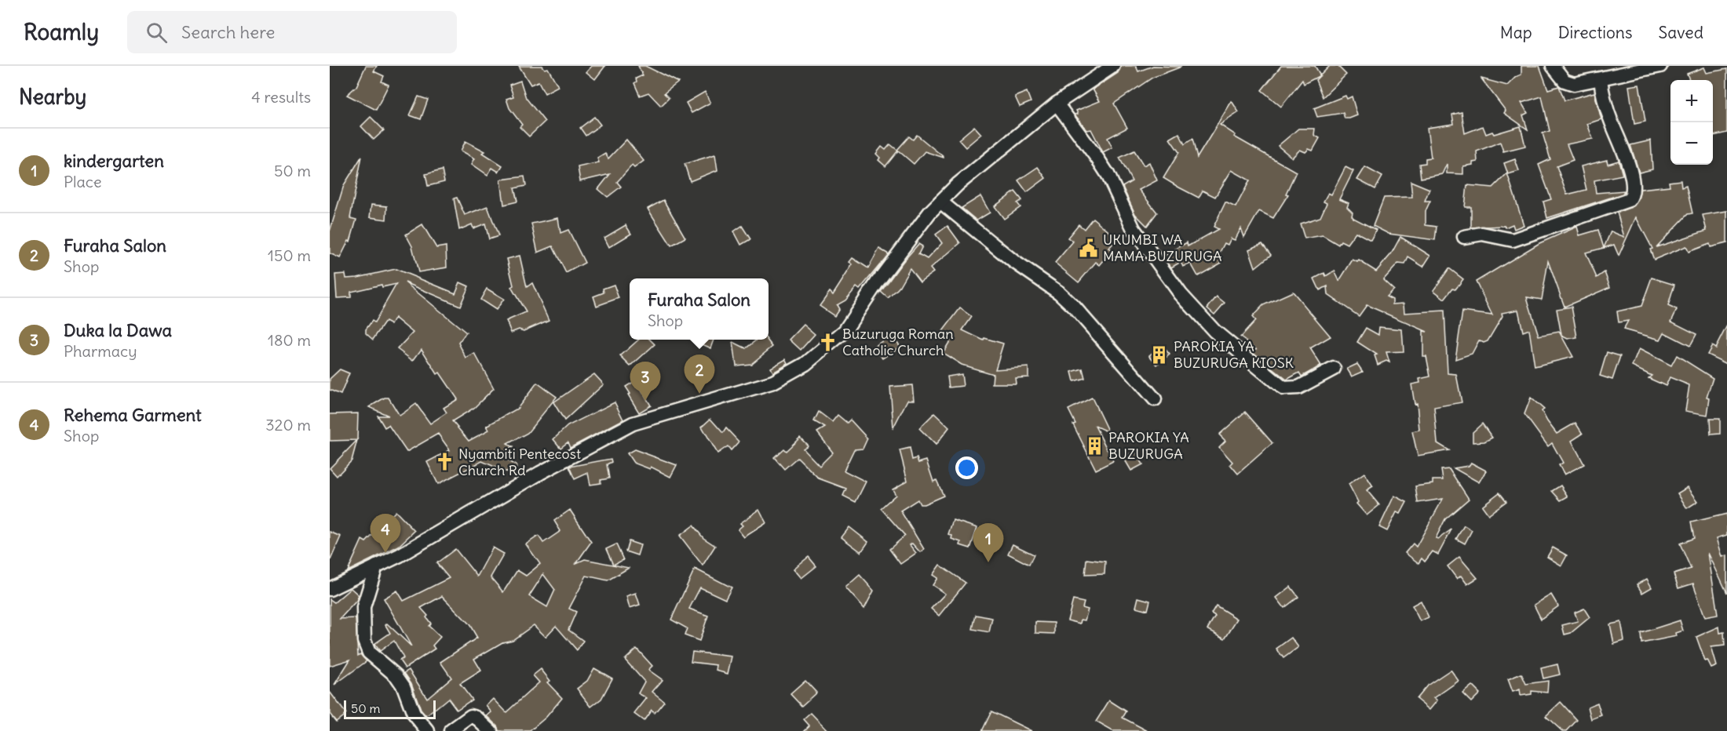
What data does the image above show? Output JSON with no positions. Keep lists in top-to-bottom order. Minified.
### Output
{"places":{"public building":["UKUMBI WA MAMA BUZURUGA"],"church":["Buzuruga Roman Catholic Church","Nyambiti Pentecost Church Rd"],"building":["PAROKIA YA BUZURUGA KIOSK","PAROKIA YA BUZURUGA"]},"scale_bar":"50 m","page":{"header":"Roamly","search":"Search here","nav":["Map","Directions","Saved"],"heading":["Nearby","4 results"],"map_buttons":["+","−"],"list":[{"mark":"1","name":"kindergarten","note":"Place","value":"50 m"},{"mark":"2","name":"Furaha Salon","note":"Shop","value":"150 m"},{"mark":"3","name":"Duka la Dawa","note":"Pharmacy","value":"180 m"},{"mark":"4","name":"Rehema Garment","note":"Shop","value":"320 m"}],"popup":["Furaha Salon","Shop"],"pins":["2","3","4","1"],"scale":"50 m"}}
